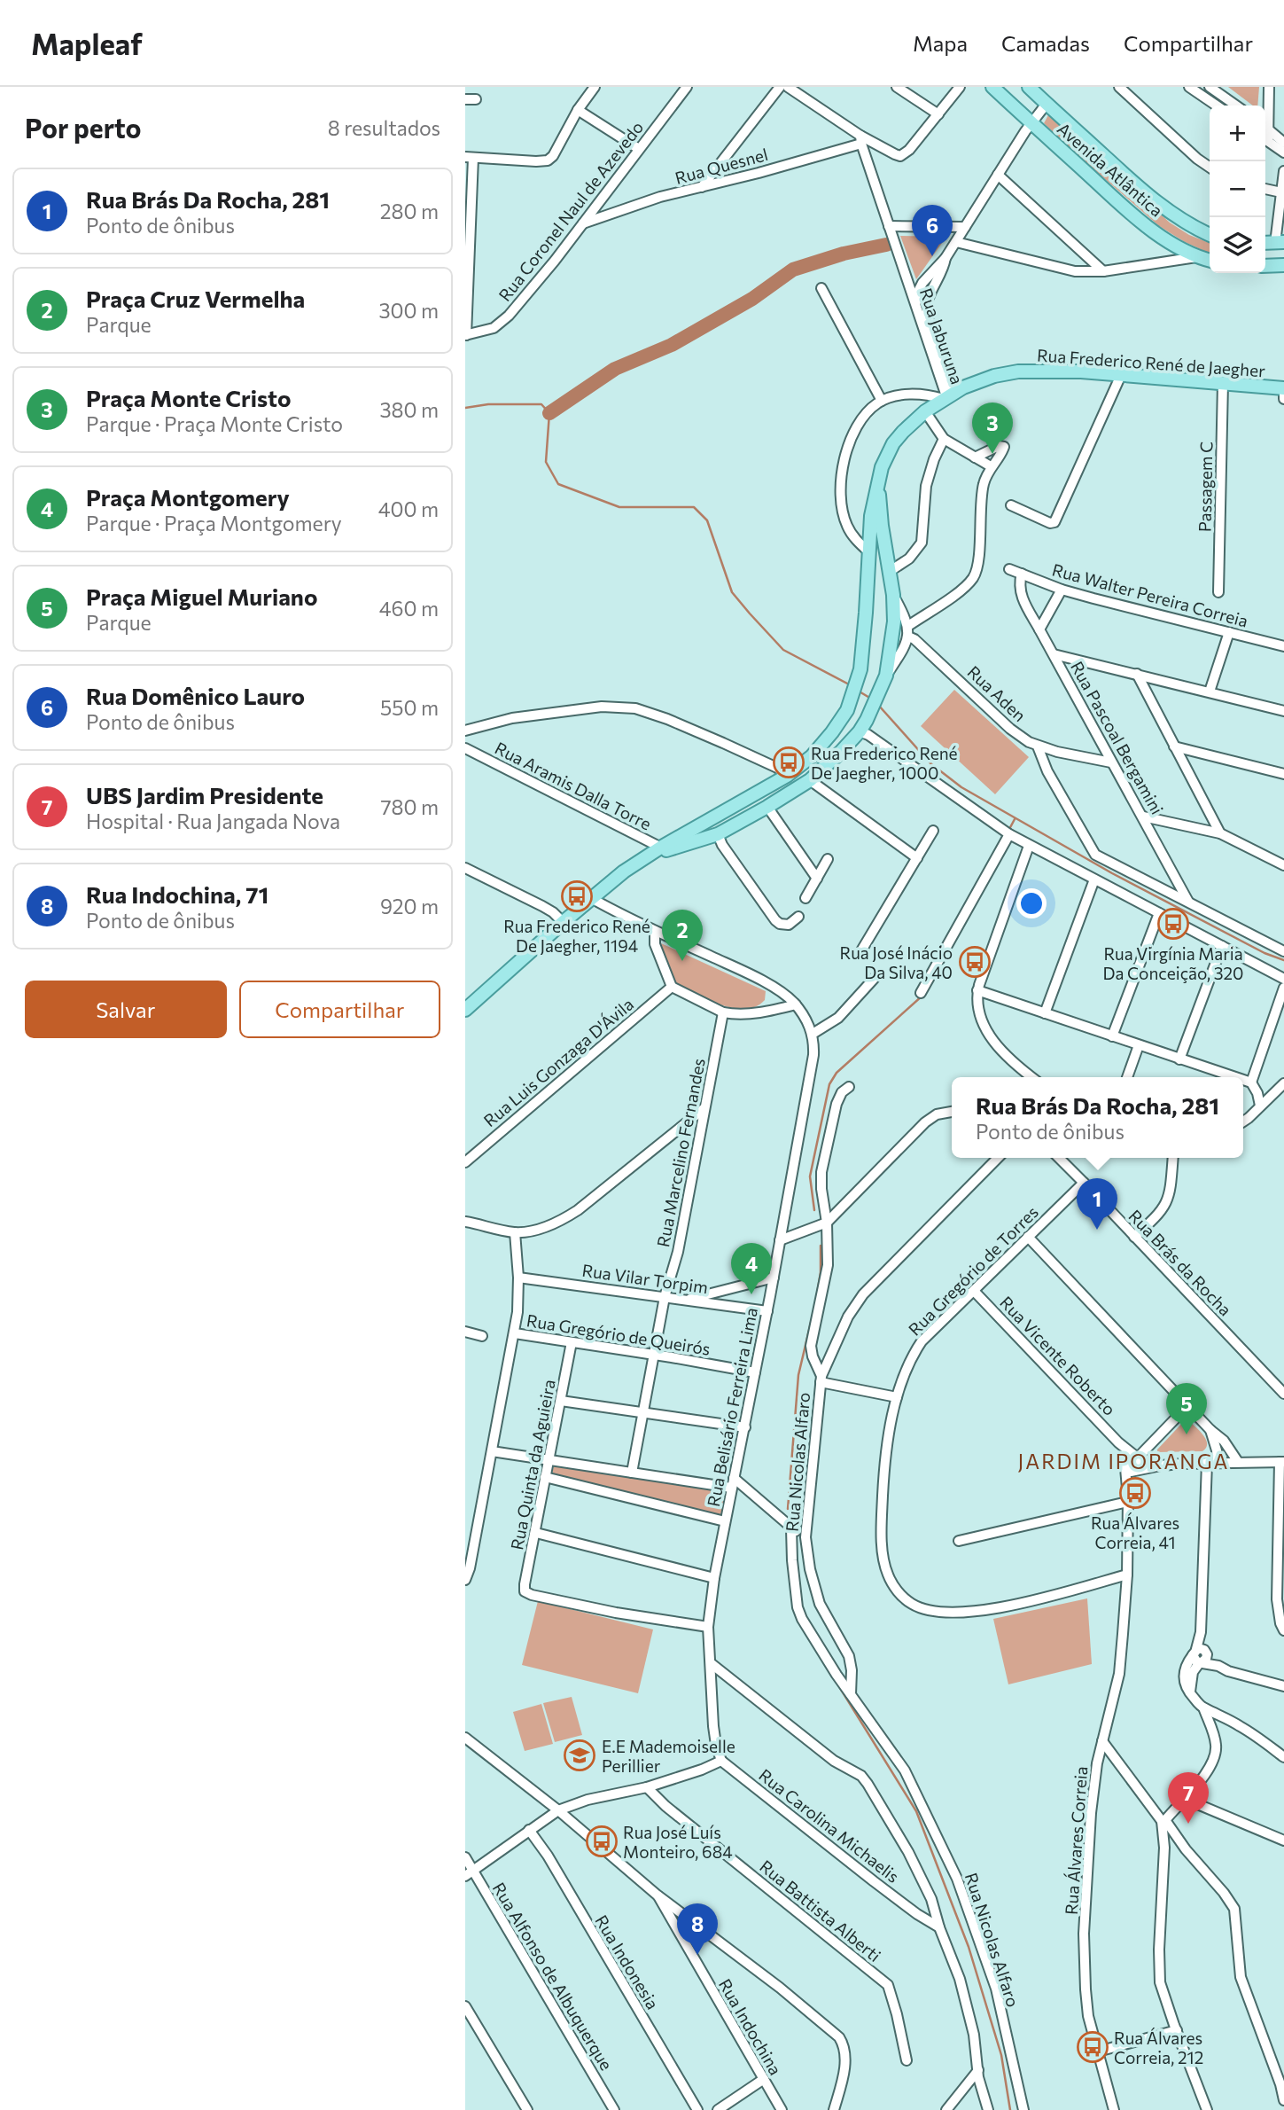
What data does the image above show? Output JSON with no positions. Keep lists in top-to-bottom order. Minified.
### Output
{"streets":{"main road":["Avenida Atlântica","Rua Frederico René de Jaegher"],"street":["Rua Quesnel","Rua Coronel Naul de Azevedo","Rua Jaburuna","Passagem C","Rua Walter Pereira Correia","Rua Aden","Rua Pascoal Bergamini","Rua Aramis Dalla Torre","Rua Luis Gonzaga D'Ávila","Rua Marcelino Fernandes","Rua Brás da Rocha","Rua Gregório de Torres","Rua Vilar Torpim","Rua Gregório de Queirós","Rua Vicente Roberto","Rua Belisário Ferreira Lima","Rua Nicolas Alfaro","Rua Quinta da Aguieira","Rua Carolina Michaelis","Rua Álvares Correia","Rua Battista Alberti","Rua Indonesia","Rua Alfonso de Albuquerque","Rua Indochina"]},"crossings":[["Rua Quesnel","Rua Coronel Naul de Azevedo"],["Rua Quesnel","Rua Jaburuna"],["Rua Jaburuna","Rua Frederico René de Jaegher"],["Rua Frederico René de Jaegher","Passagem C"],["Rua Frederico René de Jaegher","Rua Aden"],["Rua Frederico René de Jaegher","Rua Aramis Dalla Torre"],["Rua Walter Pereira Correia","Rua Pascoal Bergamini"],["Rua Aden","Rua Pascoal Bergamini"],["Rua Marcelino Fernandes","Rua Vilar Torpim"],["Rua Marcelino Fernandes","Rua Gregório de Queirós"],["Rua Brás da Rocha","Rua Gregório de Torres"],["Rua Gregório de Torres","Rua Vicente Roberto"],["Rua Gregório de Torres","Rua Álvares Correia"],["Rua Vilar Torpim","Rua Belisário Ferreira Lima"],["Rua Gregório de Queirós","Rua Belisário Ferreira Lima"],["Rua Gregório de Queirós","Rua Quinta da Aguieira"],["Rua Vicente Roberto","Rua Álvares Correia"],["Rua Belisário Ferreira Lima","Rua Quinta da Aguieira"],["Rua Belisário Ferreira Lima","Rua Carolina Michaelis"]],"districts":["JARDIM IPORANGA"],"places":{"bus stop":["Rua Frederico René De Jaegher, 1000","Rua Frederico René De Jaegher, 1194","Rua Virgínia Maria Da Conceição, 320","Rua José Inácio Da Silva, 40","Rua Álvares Correia, 41","Rua José Luís Monteiro, 684","Rua Álvares Correia, 212"],"school or university":["E.E Mademoiselle Perillier"]},"page":{"header":"Mapleaf","nav":["Mapa","Camadas","Compartilhar"],"heading":["Por perto","8 resultados"],"map_buttons":["+","−"],"list":[{"mark":"1","name":"Rua Brás Da Rocha, 281","note":"Ponto de ônibus","value":"280 m"},{"mark":"2","name":"Praça Cruz Vermelha","note":"Parque","value":"300 m"},{"mark":"3","name":"Praça Monte Cristo","note":"Parque · Praça Monte Cristo","value":"380 m"},{"mark":"4","name":"Praça Montgomery","note":"Parque · Praça Montgomery","value":"400 m"},{"mark":"5","name":"Praça Miguel Muriano","note":"Parque","value":"460 m"},{"mark":"6","name":"Rua Domênico Lauro","note":"Ponto de ônibus","value":"550 m"},{"mark":"7","name":"UBS Jardim Presidente","note":"Hospital · Rua Jangada Nova","value":"780 m"},{"mark":"8","name":"Rua Indochina, 71","note":"Ponto de ônibus","value":"920 m"}],"pins":["6","3","2","1","4","5","7","8"],"buttons":["Salvar","Compartilhar"],"popup":["Rua Brás Da Rocha, 281","Ponto de ônibus"]}}
